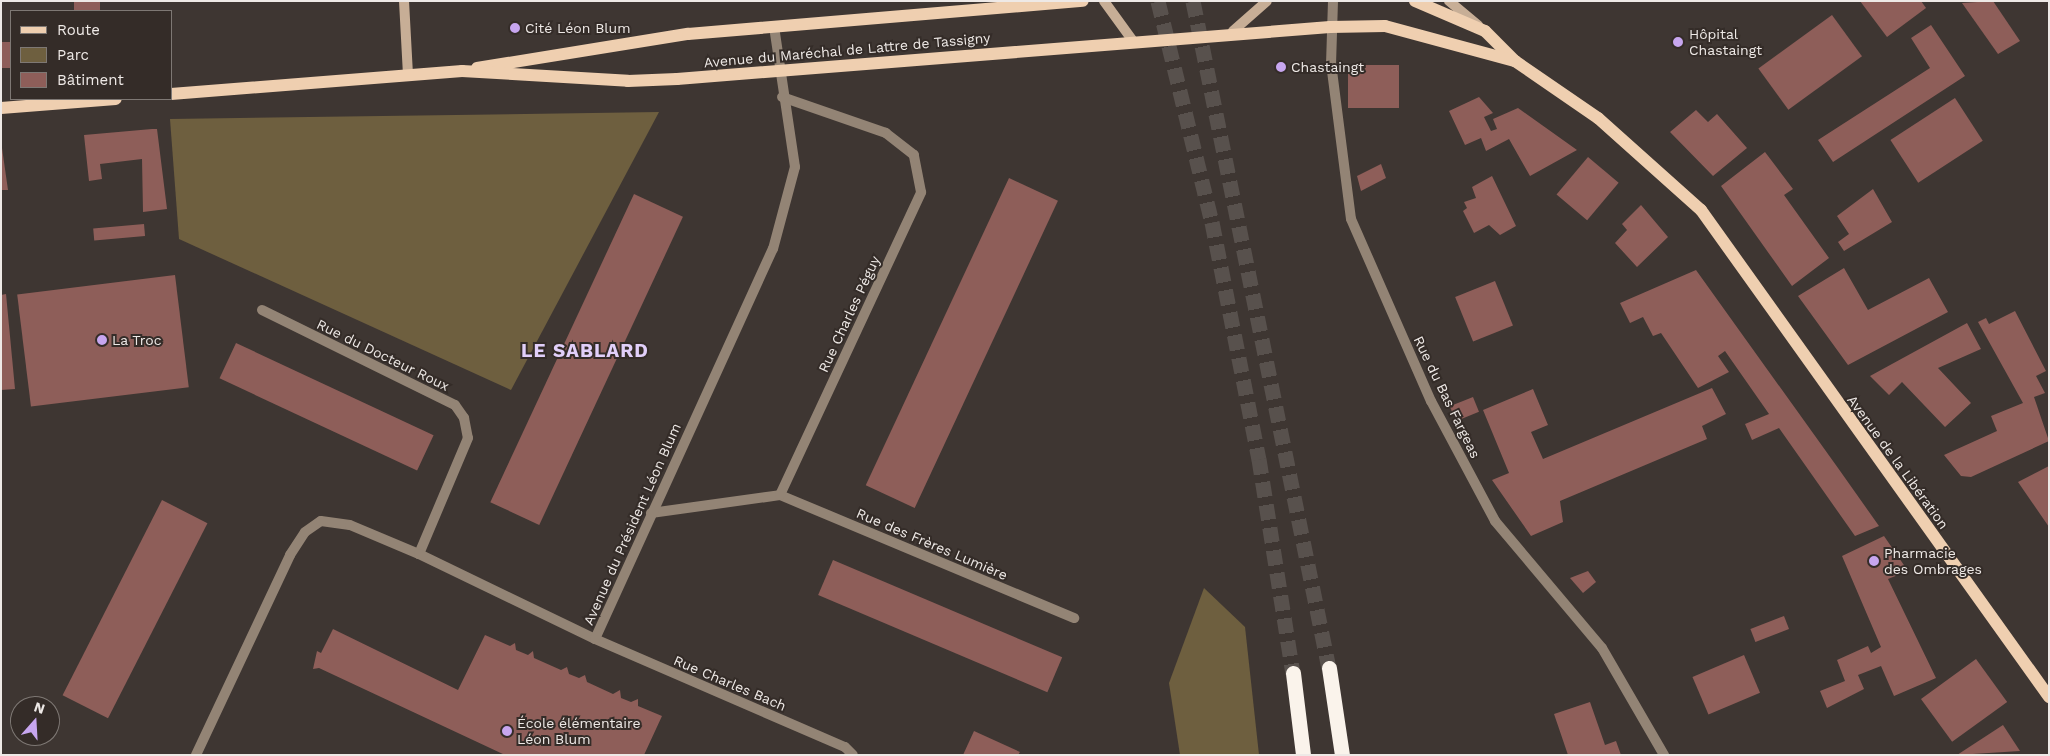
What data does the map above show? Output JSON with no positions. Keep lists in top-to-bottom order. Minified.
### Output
{"streets":{"main road":["Avenue du Maréchal de Lattre de Tassigny","Avenue de la Libération"],"street":["Rue Charles Péguy","Rue du Docteur Roux","Rue du Bas Fargeas","Avenue du Président Léon Blum","Rue des Frères Lumière","Rue Charles Bach"]},"crossings":[["Avenue du Maréchal de Lattre de Tassigny","Rue du Bas Fargeas"],["Avenue du Maréchal de Lattre de Tassigny","Avenue de la Libération"],["Avenue du Maréchal de Lattre de Tassigny","Avenue du Président Léon Blum"],["Rue Charles Péguy","Avenue du Président Léon Blum"],["Rue Charles Péguy","Rue des Frères Lumière"],["Rue du Docteur Roux","Avenue du Président Léon Blum"],["Avenue du Président Léon Blum","Rue Charles Bach"]],"districts":["LE SABLARD"],"places":["Cité Léon Blum","Hôpital Chastaingt","Chastaingt","La Troc","Pharmacie des Ombrages","École élémentaire Léon Blum"],"legend":["Route","Parc","Bâtiment"],"north":"top"}
